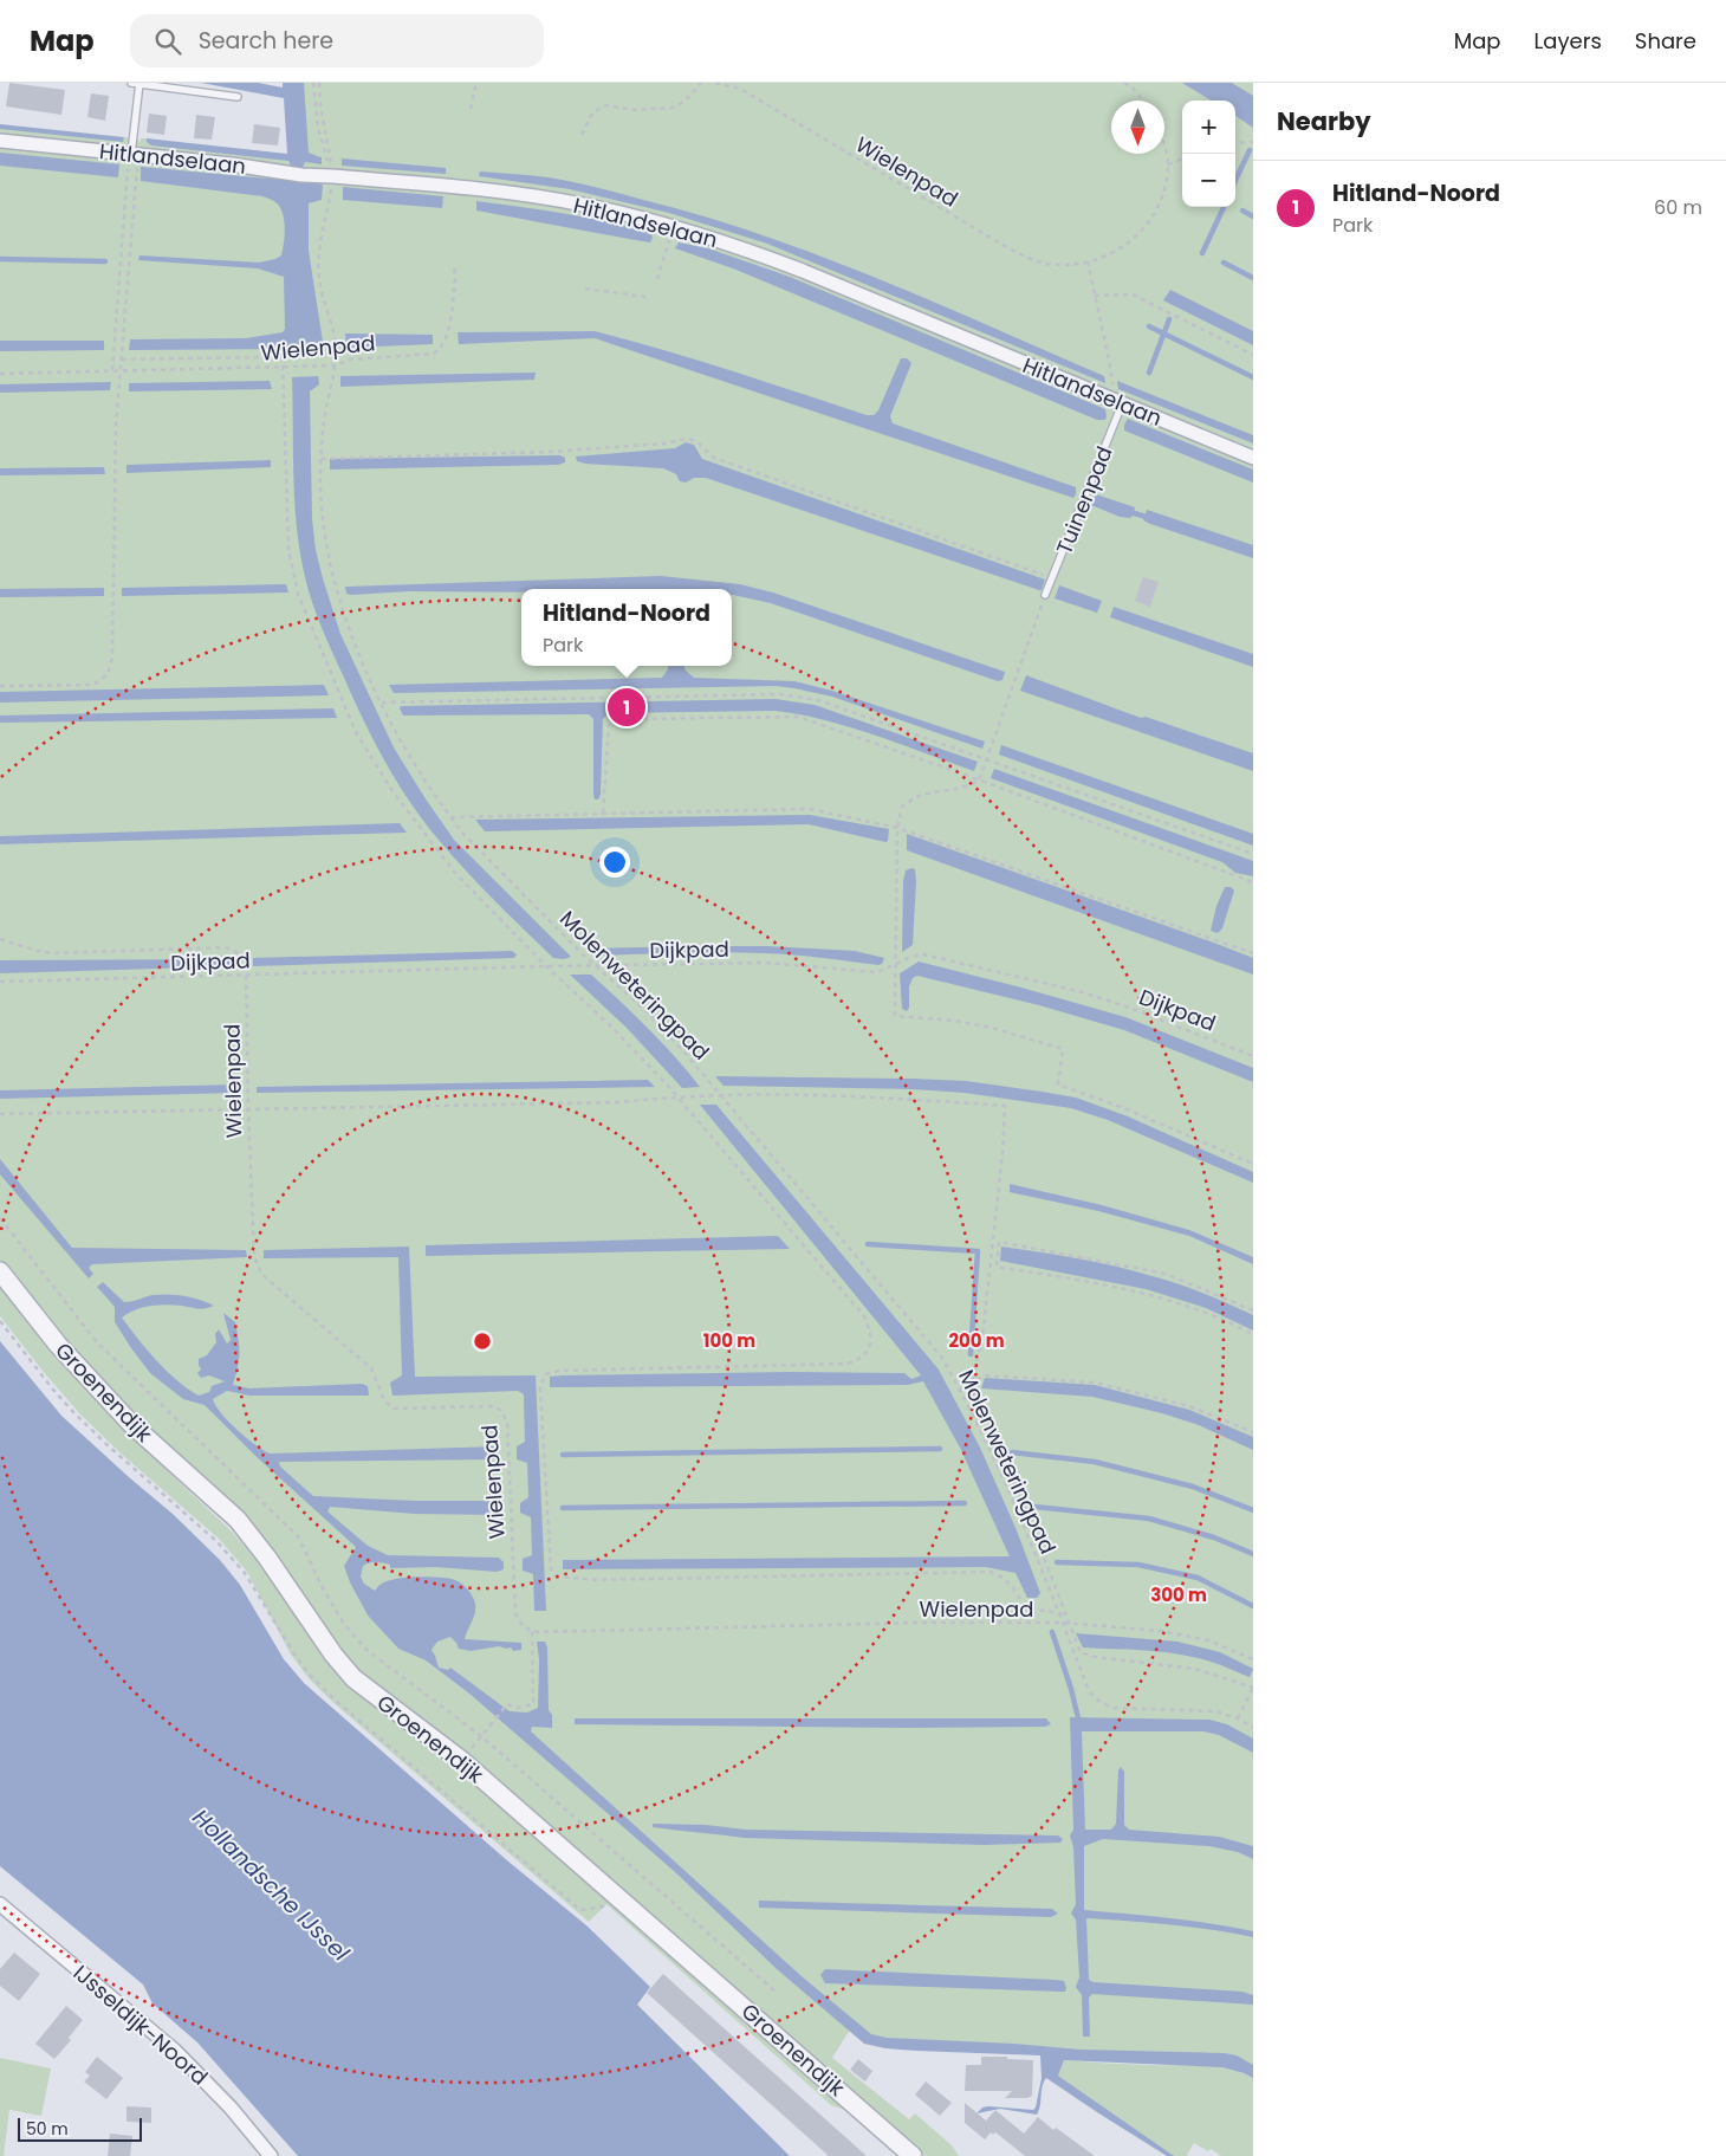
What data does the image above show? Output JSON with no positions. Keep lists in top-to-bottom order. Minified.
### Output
{"streets":{"street":["Hitlandselaan","Groenendijk","IJsseldijk-Noord"],"lane":["Tuinenpad"],"path":["Wielenpad","Dijkpad","Molenweteringpad"]},"crossings":[["Hitlandselaan","Tuinenpad"],["Hitlandselaan","Molenweteringpad"],["Wielenpad","Dijkpad"],["Wielenpad","Molenweteringpad"],["Dijkpad","Molenweteringpad"]],"water":["Hollandsche IJssel"],"scale_bar":"50 m","north":"bottom","page":{"header":"Map","search":"Search here","nav":["Map","Layers","Share"],"heading":"Nearby","map_buttons":["+","−"],"list":[{"mark":"1","name":"Hitland-Noord","note":"Park","value":"60 m"}],"popup":["Hitland-Noord","Park"],"pins":"1","scale":"50 m"},"rings":["100 m","200 m","300 m"]}
